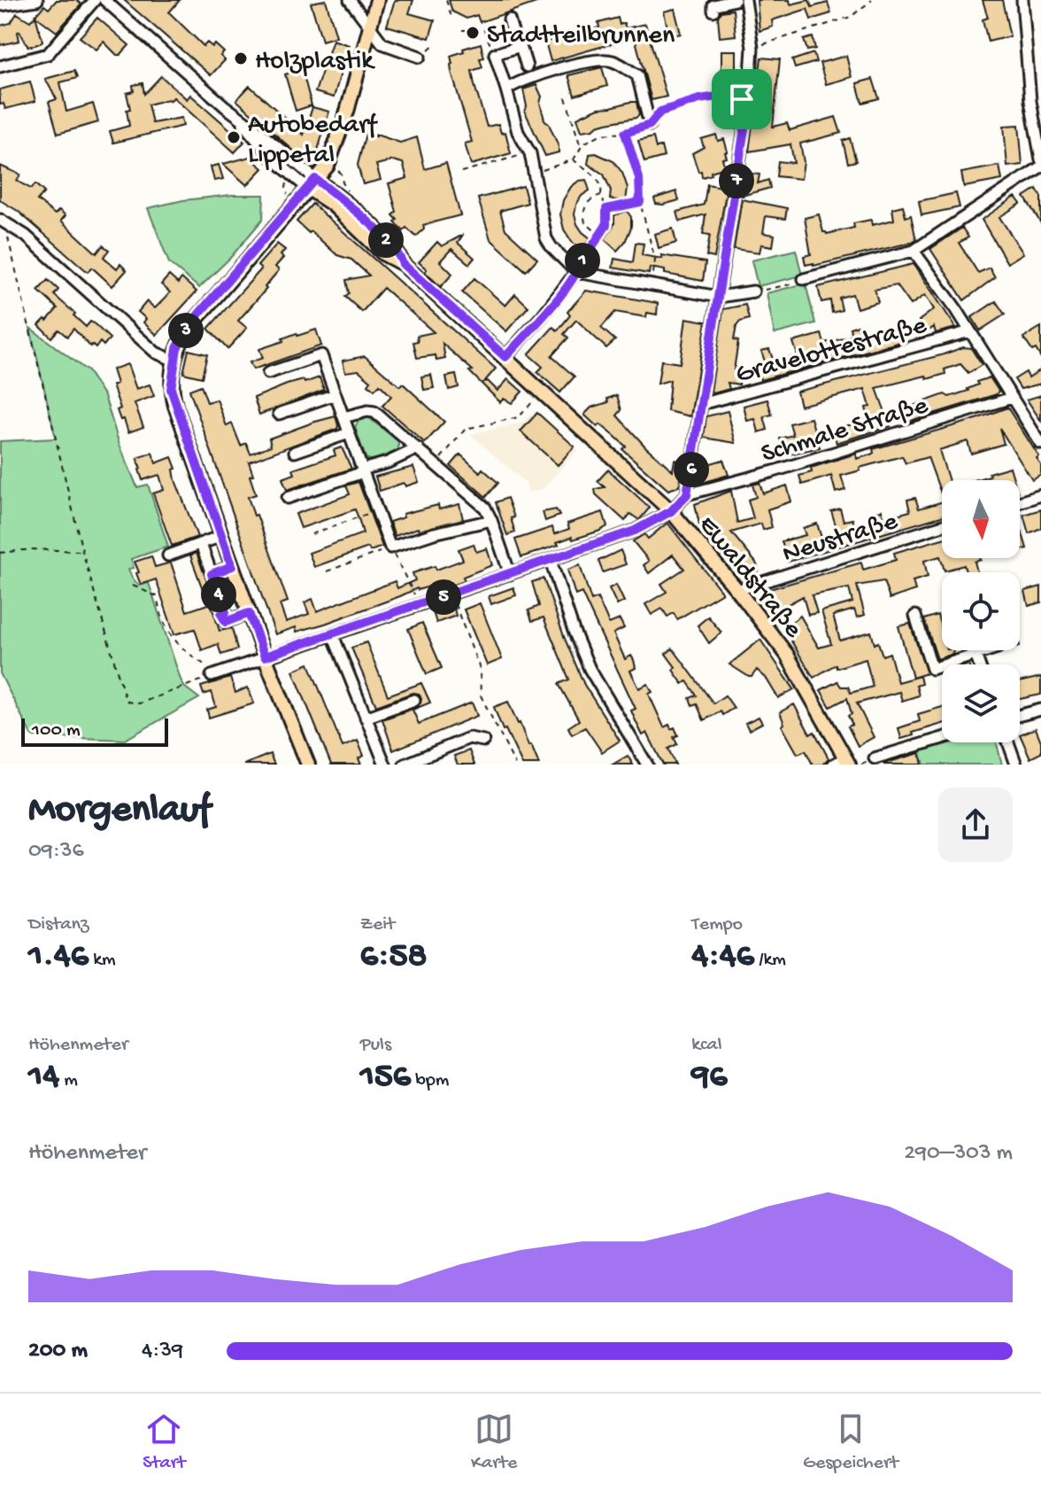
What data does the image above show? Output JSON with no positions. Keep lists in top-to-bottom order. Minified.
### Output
{"streets":{"main road":["Ewaldstraße"],"street":["Gravelottestraße","Schmale Straße","Neustraße"]},"crossings":[["Neustraße","Ewaldstraße"]],"places":["Stadtteilbrunnen","Holzplastik","Autobedarf Lippetal"],"scale_bar":"100 m","north":"bottom","page":{"pins":["7","2","1","3","6","4","5"],"scale":"100 m","heading":["Morgenlauf","09:36"],"stats":[["Distanz","1.46 km"],["Zeit","6:58"],["Tempo","4:46 /km"],["Höhenmeter","14 m"],["Puls","156 bpm"],["kcal","96"]],"chart":["Höhenmeter","290–303 m"],"list":[{"name":"200 m","note":"4:39"}],"tabs":["Start","Karte","Gespeichert"]}}
